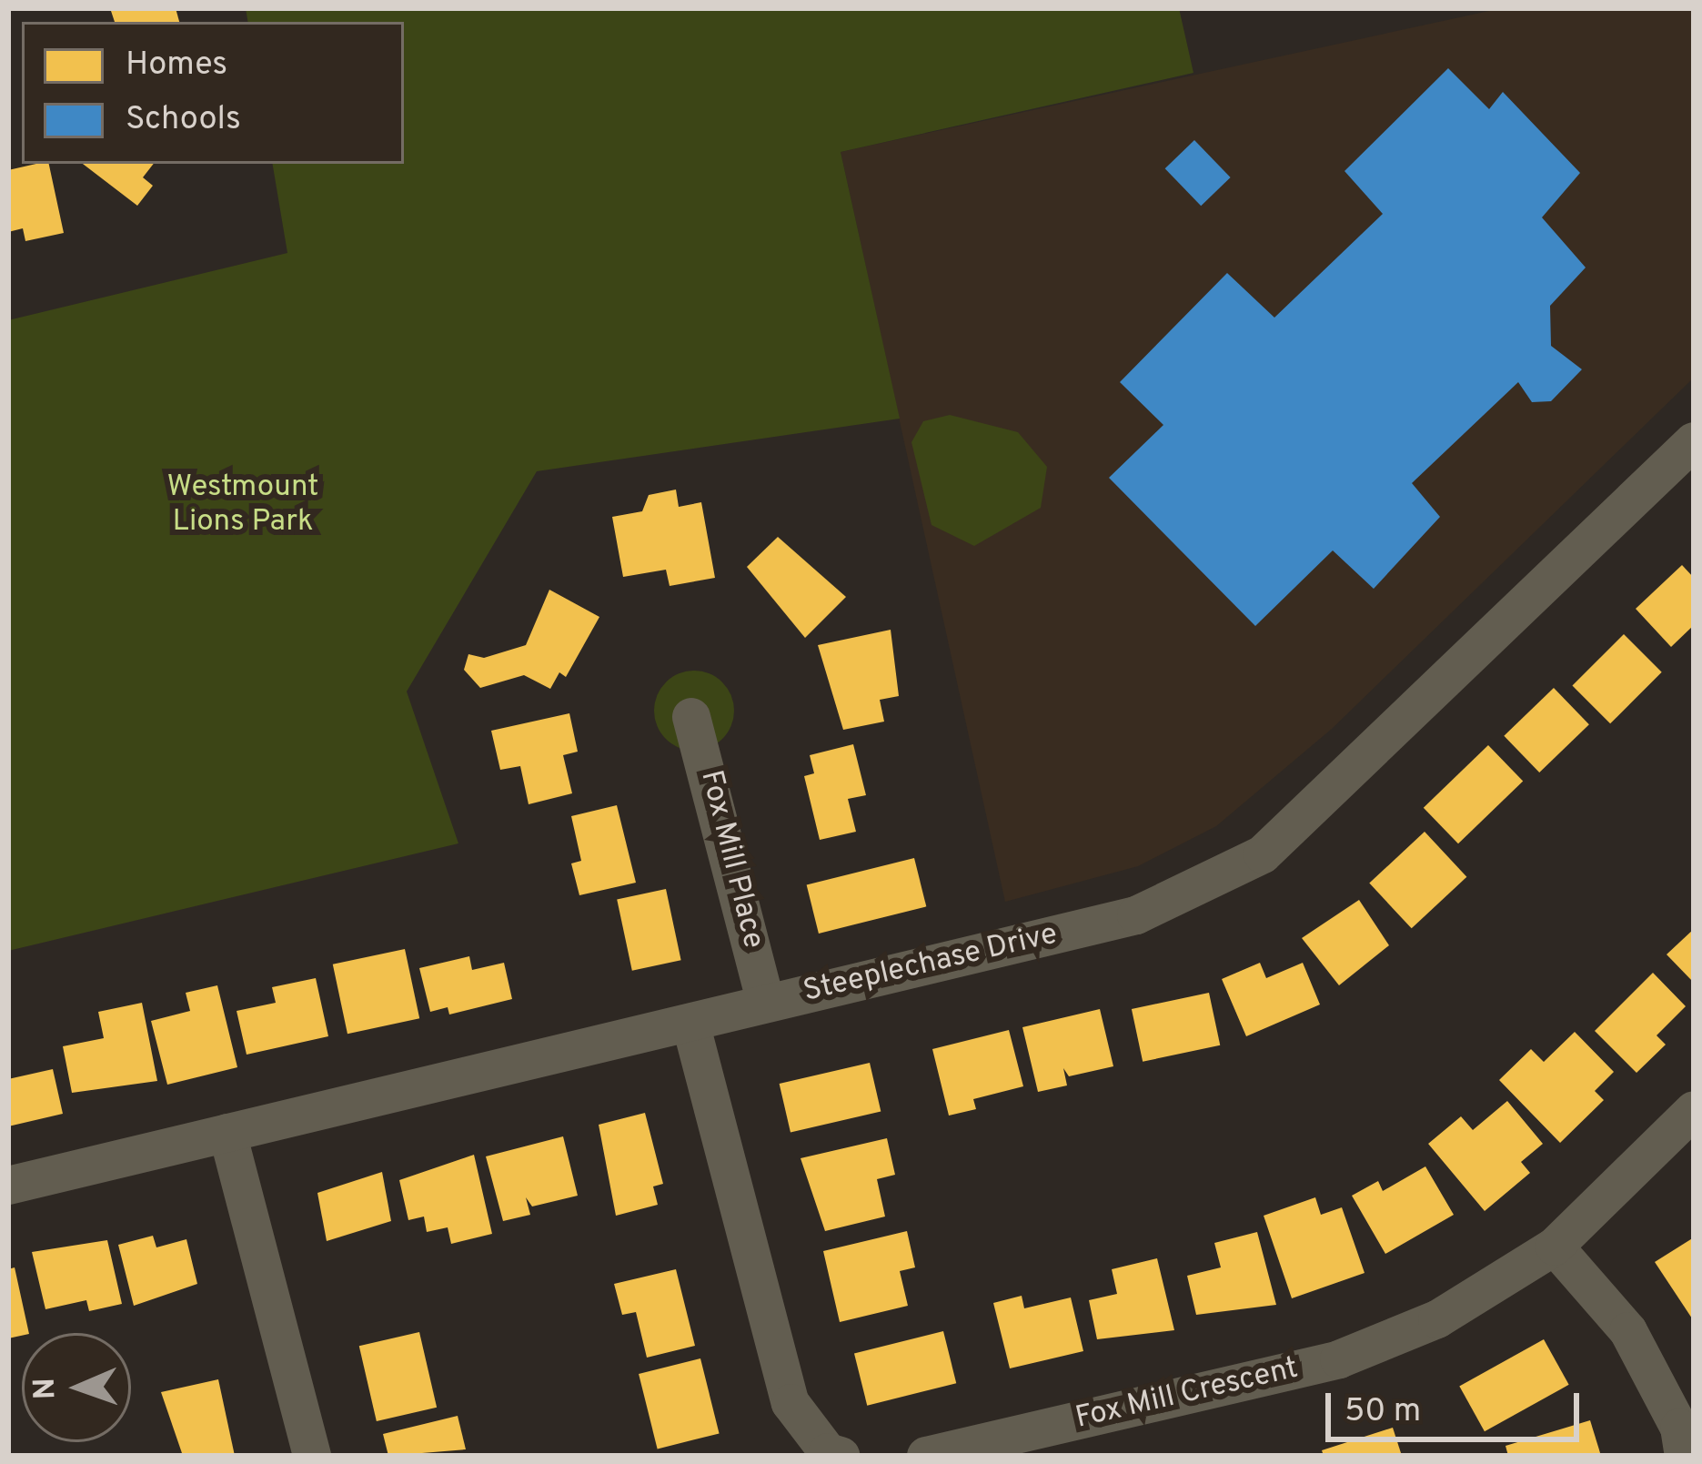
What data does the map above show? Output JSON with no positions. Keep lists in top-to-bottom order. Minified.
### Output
{"streets":{"street":["Fox Mill Place","Steeplechase Drive","Fox Mill Crescent"]},"crossings":[["Fox Mill Place","Steeplechase Drive"]],"parks":["Westmount Lions Park"],"legend":["Homes","Schools"],"scale_bar":"50 m","north":"left"}
